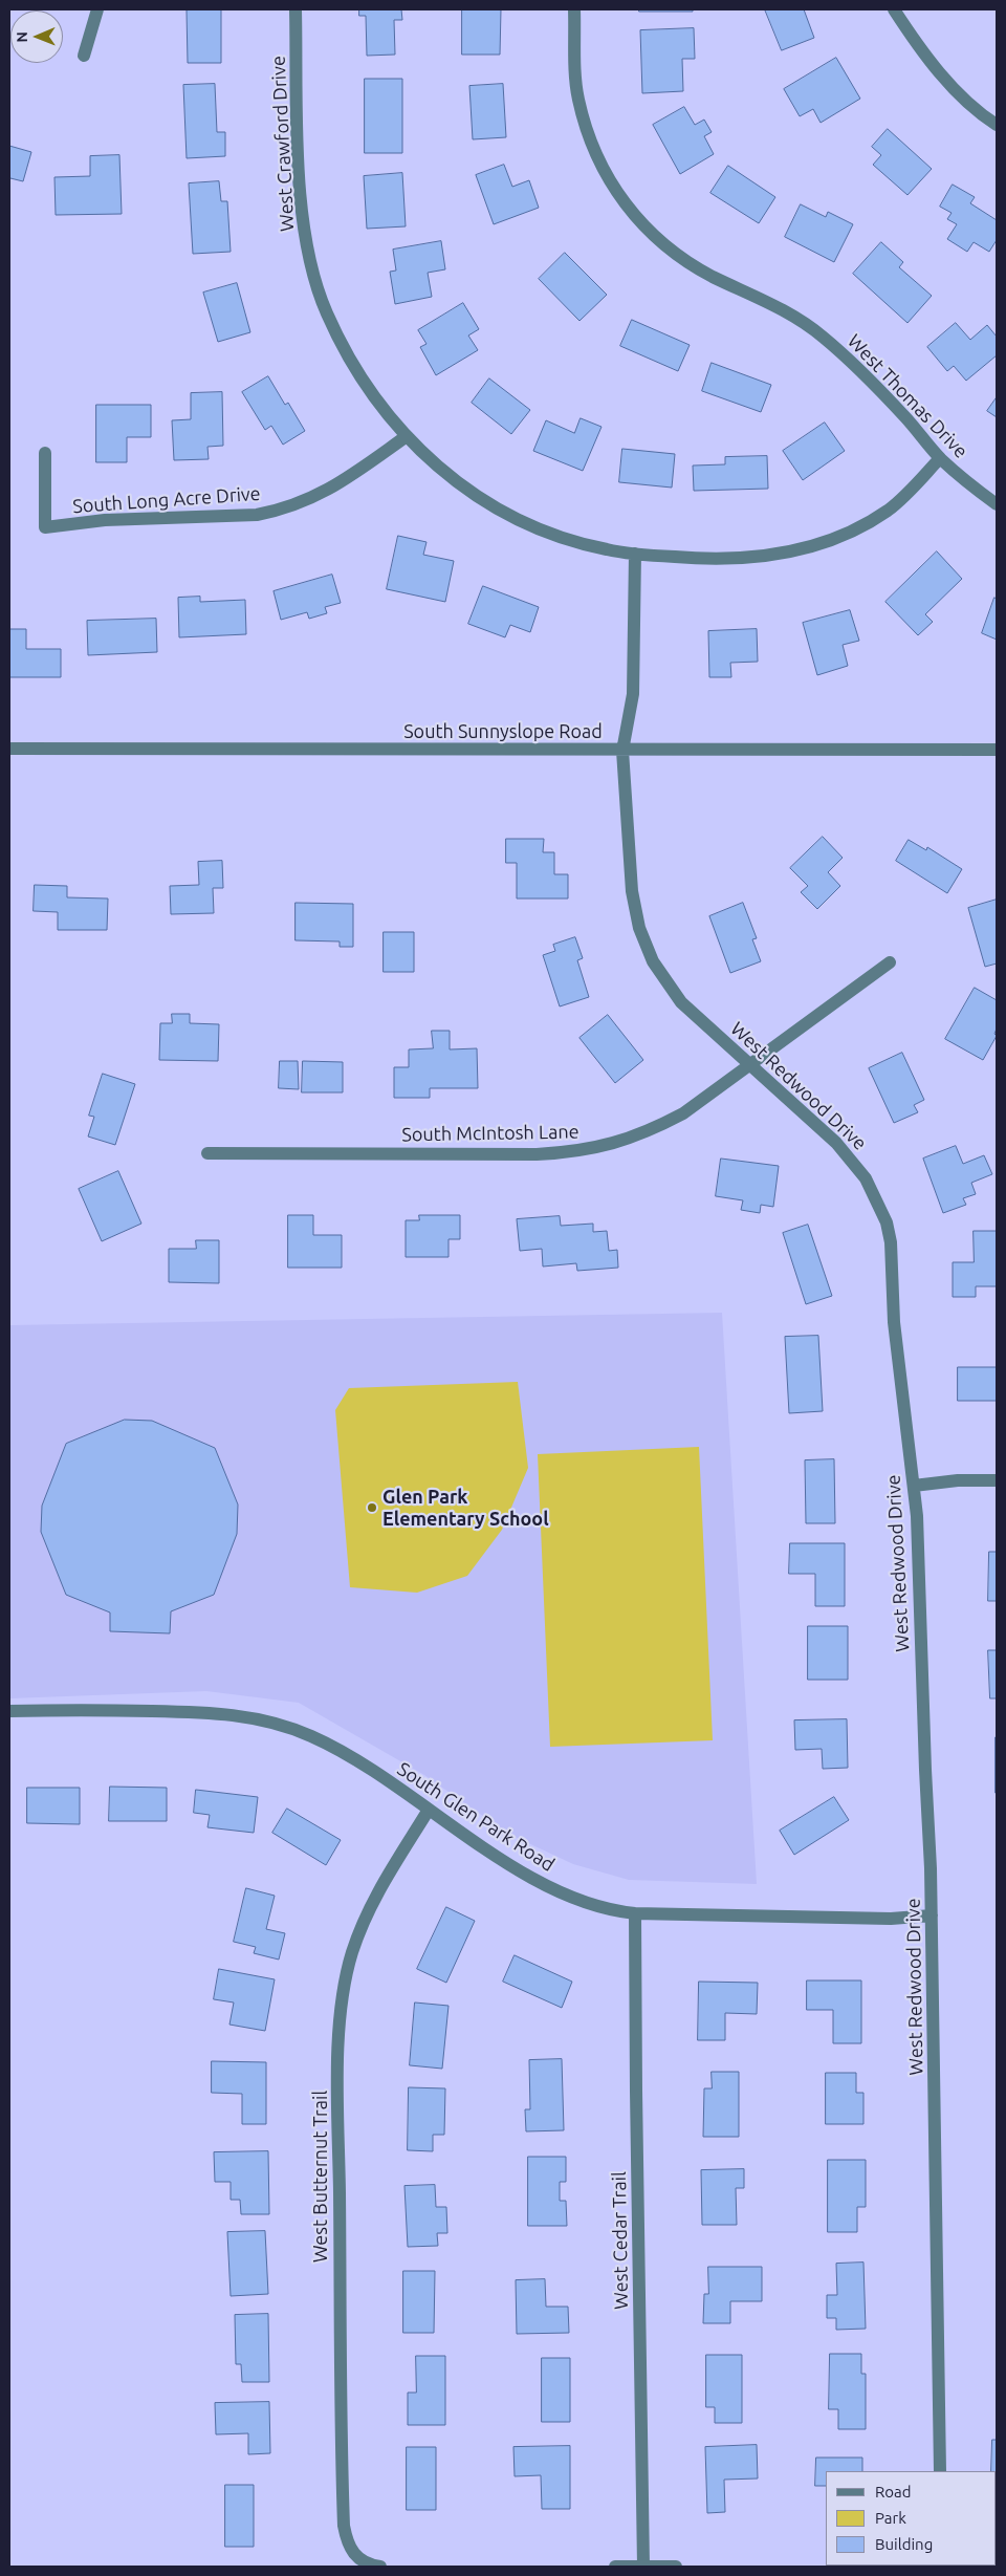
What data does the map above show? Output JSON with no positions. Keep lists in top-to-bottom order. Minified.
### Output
{"streets":{"street":["West Crawford Drive","West Thomas Drive","South Long Acre Drive","South Sunnyslope Road","West Redwood Drive","South McIntosh Lane","South Glen Park Road","West Butternut Trail","West Cedar Trail"]},"crossings":[["West Crawford Drive","West Thomas Drive"],["West Crawford Drive","South Long Acre Drive"],["West Crawford Drive","West Redwood Drive"],["South Sunnyslope Road","West Redwood Drive"],["West Redwood Drive","South McIntosh Lane"],["West Redwood Drive","South Glen Park Road"],["South Glen Park Road","West Butternut Trail"],["South Glen Park Road","West Cedar Trail"]],"places":["Glen Park Elementary School"],"legend":["Road","Park","Building"],"north":"left"}
